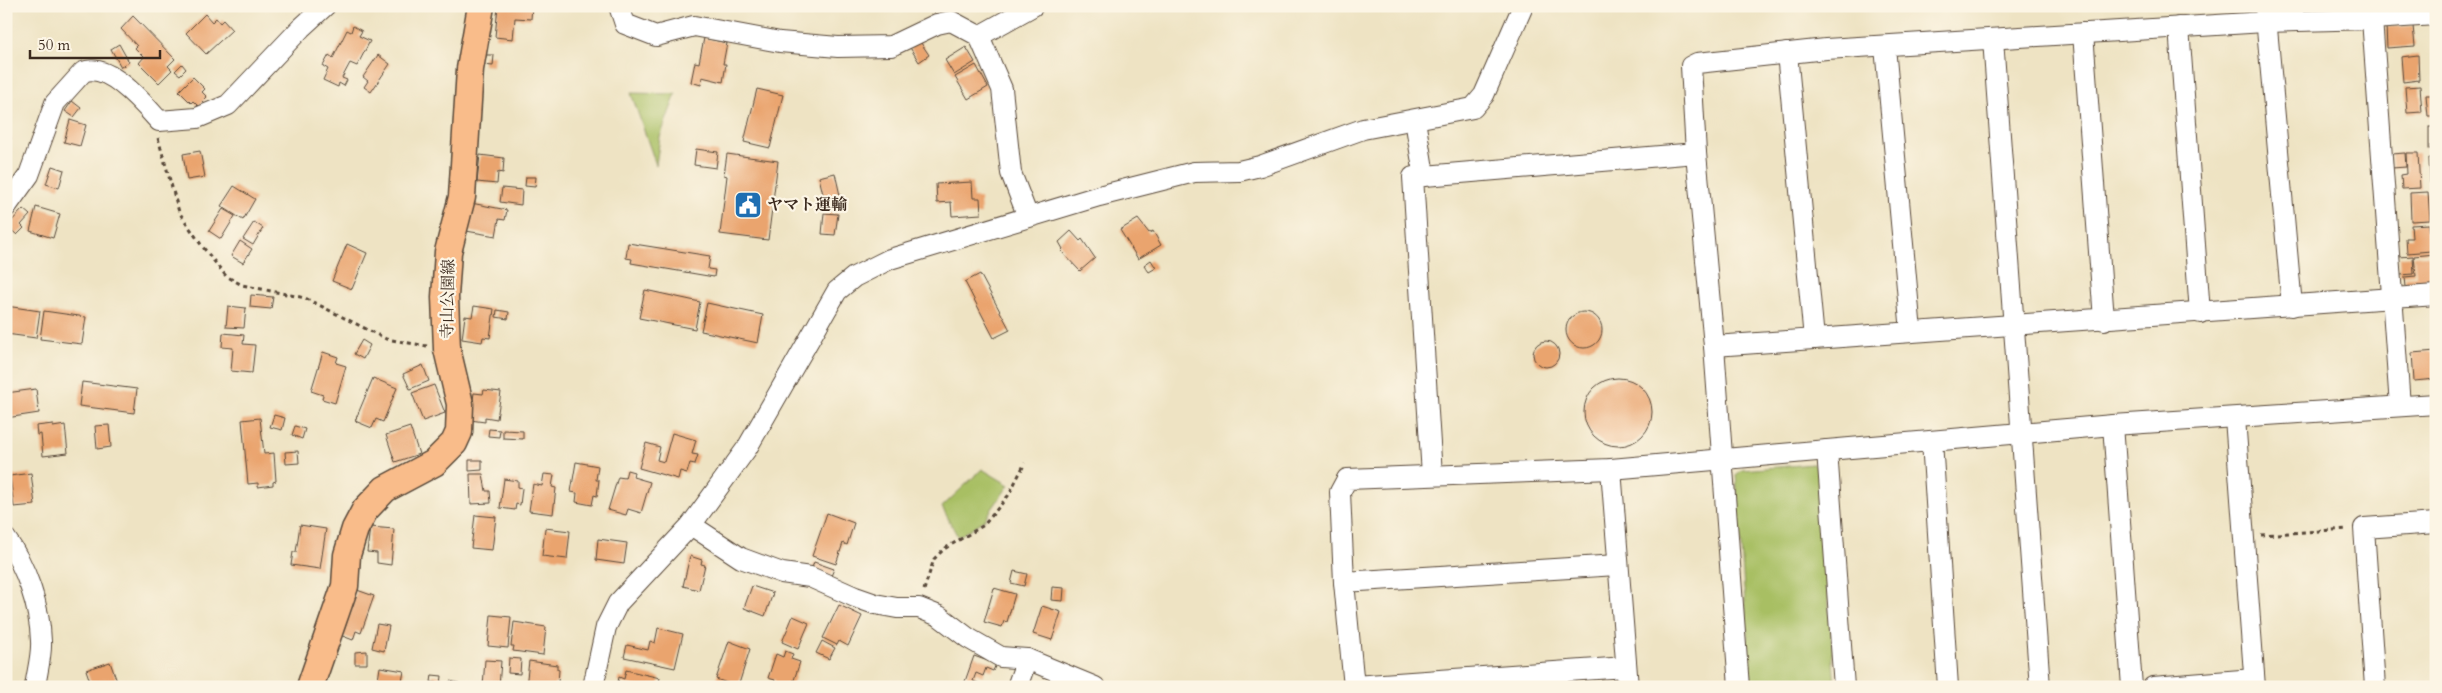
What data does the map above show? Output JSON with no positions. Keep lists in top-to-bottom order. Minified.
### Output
{"streets":{"main road":["寺山公園線"]},"places":{"public building":["ヤマト運輸"]},"scale_bar":"50 m"}
